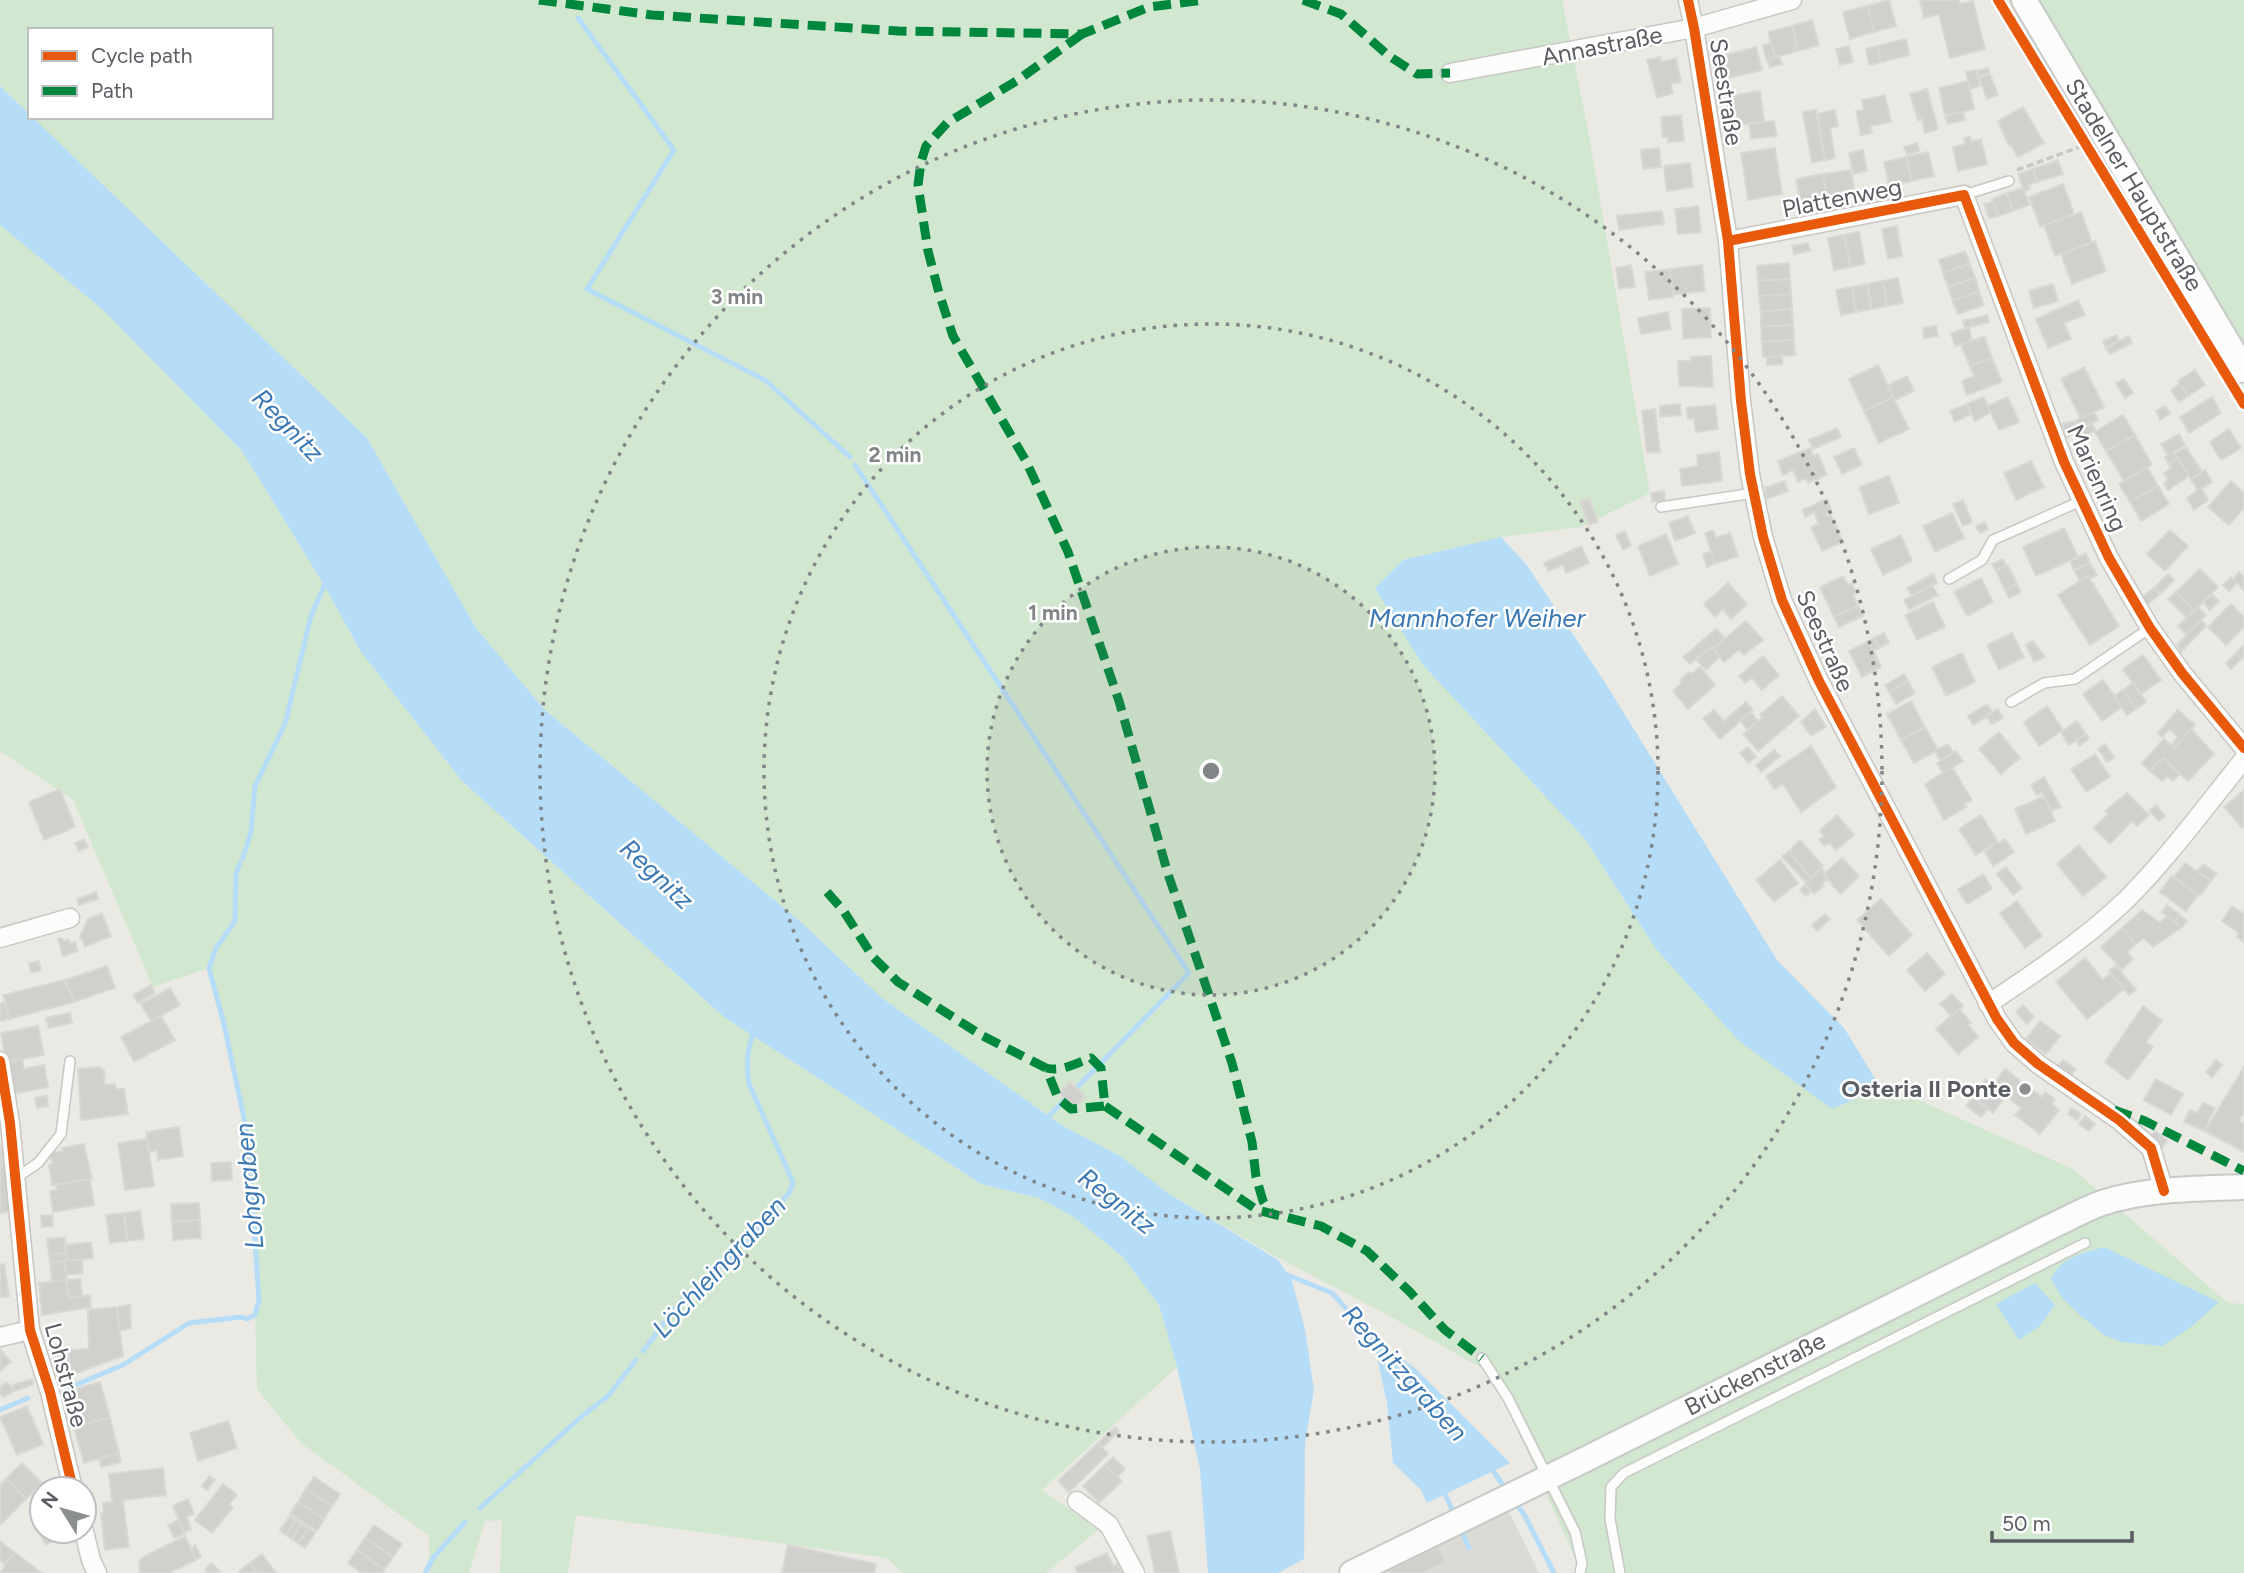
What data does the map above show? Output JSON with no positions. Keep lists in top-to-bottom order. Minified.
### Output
{"streets":{"main road":["Stadelner Hauptstraße","Brückenstraße"],"street":["Annastraße","Seestraße","Plattenweg","Marienring","Lohstraße"]},"crossings":[["Annastraße","Seestraße"],["Seestraße","Plattenweg"],["Seestraße","Brückenstraße"],["Plattenweg","Marienring"]],"water":["Regnitz","Mannhofer Weiher","Lohgraben","Löchleingraben","Regnitzgraben"],"places":["Osteria Il Ponte"],"legend":["Cycle path","Path"],"scale_bar":"50 m","north":"top left","rings":["3 min","2 min","1 min"]}
